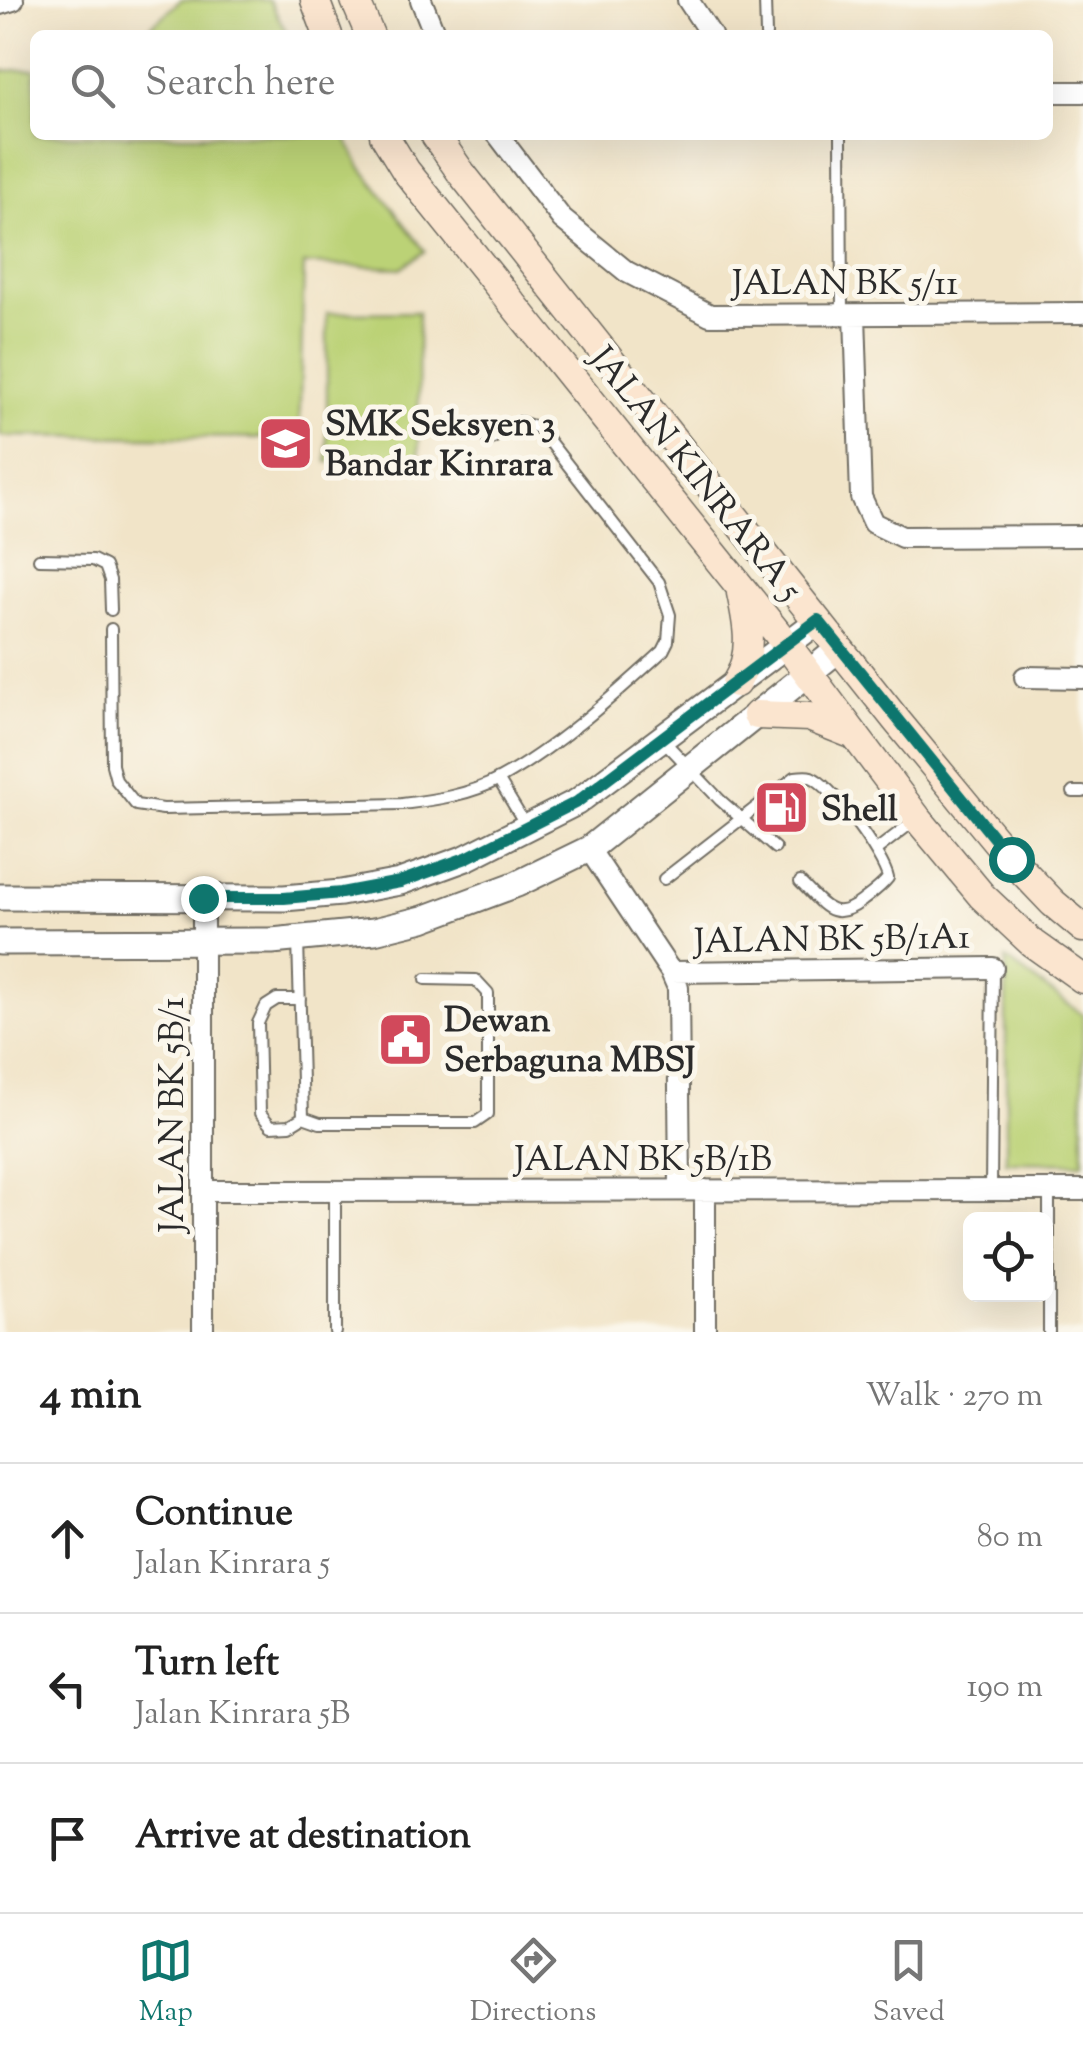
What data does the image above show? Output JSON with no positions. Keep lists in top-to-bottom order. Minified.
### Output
{"streets":{"main road":["JALAN KINRARA 5"],"street":["JALAN BK 5/11","JALAN BK 5B/1A1","JALAN BK 5B/1","JALAN BK 5B/1B"]},"crossings":[["JALAN BK 5B/1","JALAN BK 5B/1B"]],"places":{"school or university":["SMK Seksyen 3 Bandar Kinrara"],"fuel station":["Shell"],"public building":["Dewan Serbaguna MBSJ"]},"page":{"search":"Search here","heading":["4 min","Walk · 270 m"],"list":[["Continue","Jalan Kinrara 5","80 m"],["Turn left","Jalan Kinrara 5B","190 m"],"Arrive at destination"],"nav":["Map","Directions","Saved"]}}
